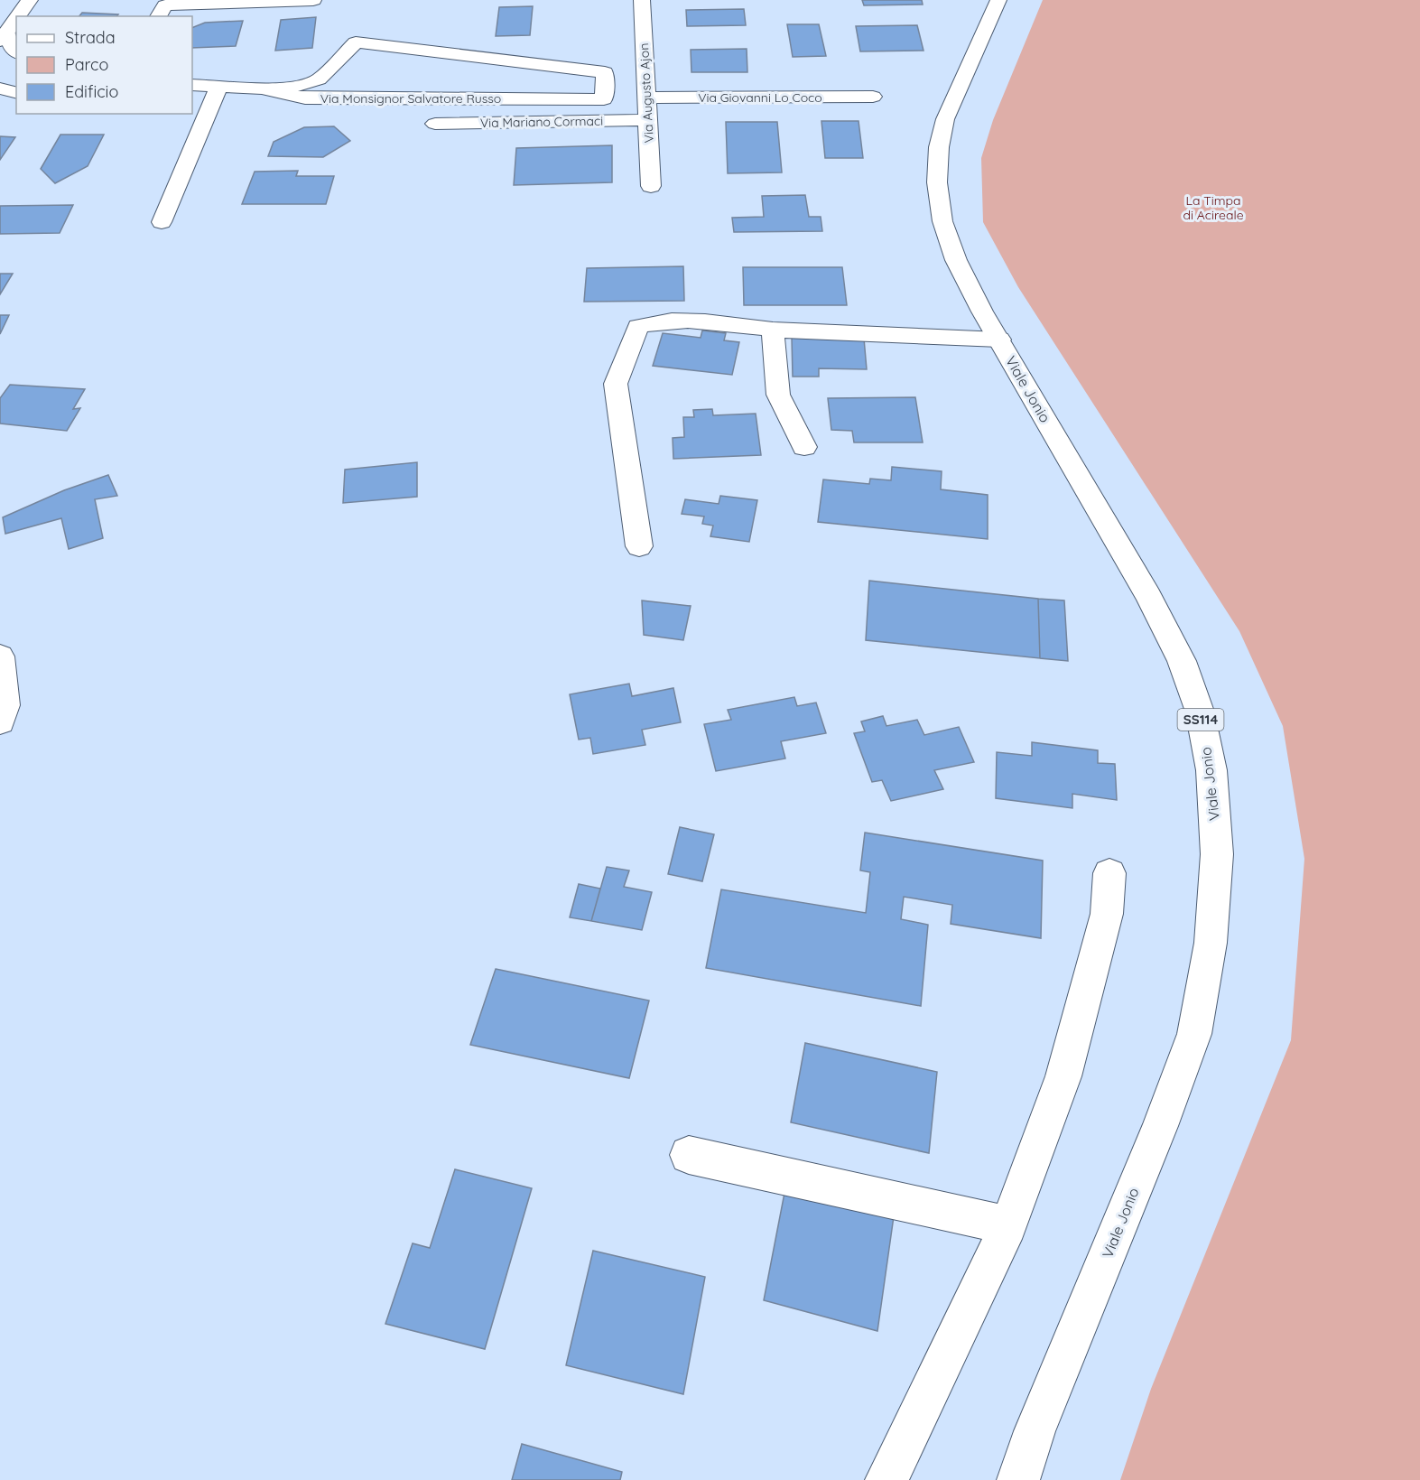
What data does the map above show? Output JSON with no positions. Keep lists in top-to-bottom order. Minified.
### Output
{"streets":{"street":["Via Augusto Ajon","Via Giovanni Lo Coco","Via Monsignor Salvatore Russo","Via Mariano Cormaci","Viale Jonio","SS114"]},"crossings":[["Via Augusto Ajon","Via Giovanni Lo Coco"],["Via Augusto Ajon","Via Mariano Cormaci"]],"parks":["La Timpa di Acireale"],"legend":["Strada","Parco","Edificio"]}
